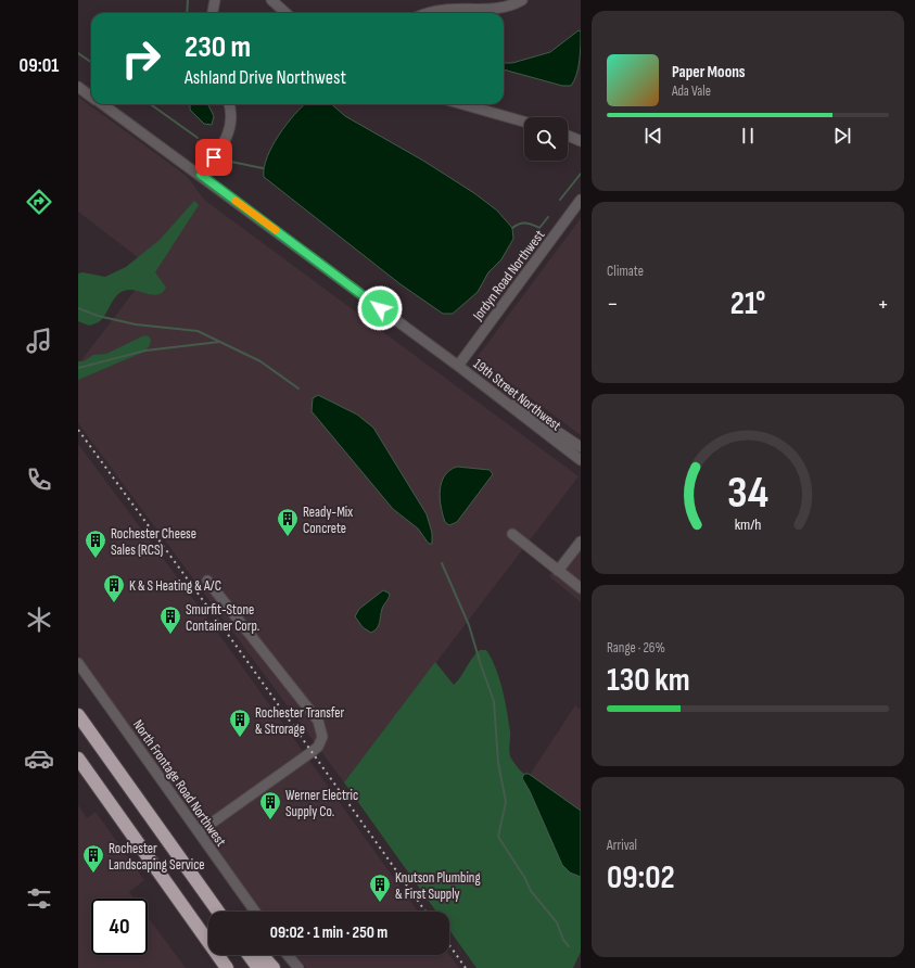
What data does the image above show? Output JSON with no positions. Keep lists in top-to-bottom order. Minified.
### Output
{"streets":{"street":["Jordyn Road Northwest","19th Street Northwest","North Frontage Road Northwest"]},"crossings":[["Jordyn Road Northwest","19th Street Northwest"]],"places":{"building":["Ready-Mix Concrete","Rochester Cheese Sales (RCS)","K & S Heating & A/C","Smurfit-Stone Container Corp.","Rochester Transfer & Strorage","Werner Electric Supply Co.","Rochester Landscaping Service","Knutson Plumbing & First Supply"]},"page":{"tabs":"09:01","turn":["230 m","Ashland Drive Northwest"],"song":["Paper Moons","Ada Vale"],"tile":["Climate",["Range · 26%","130 km"],["Arrival","09:02"]],"heat":["−","21°","+"],"limit":"40","trip":"09:02 · 1 min · 250 m","gauge":["34","km/h"]}}
